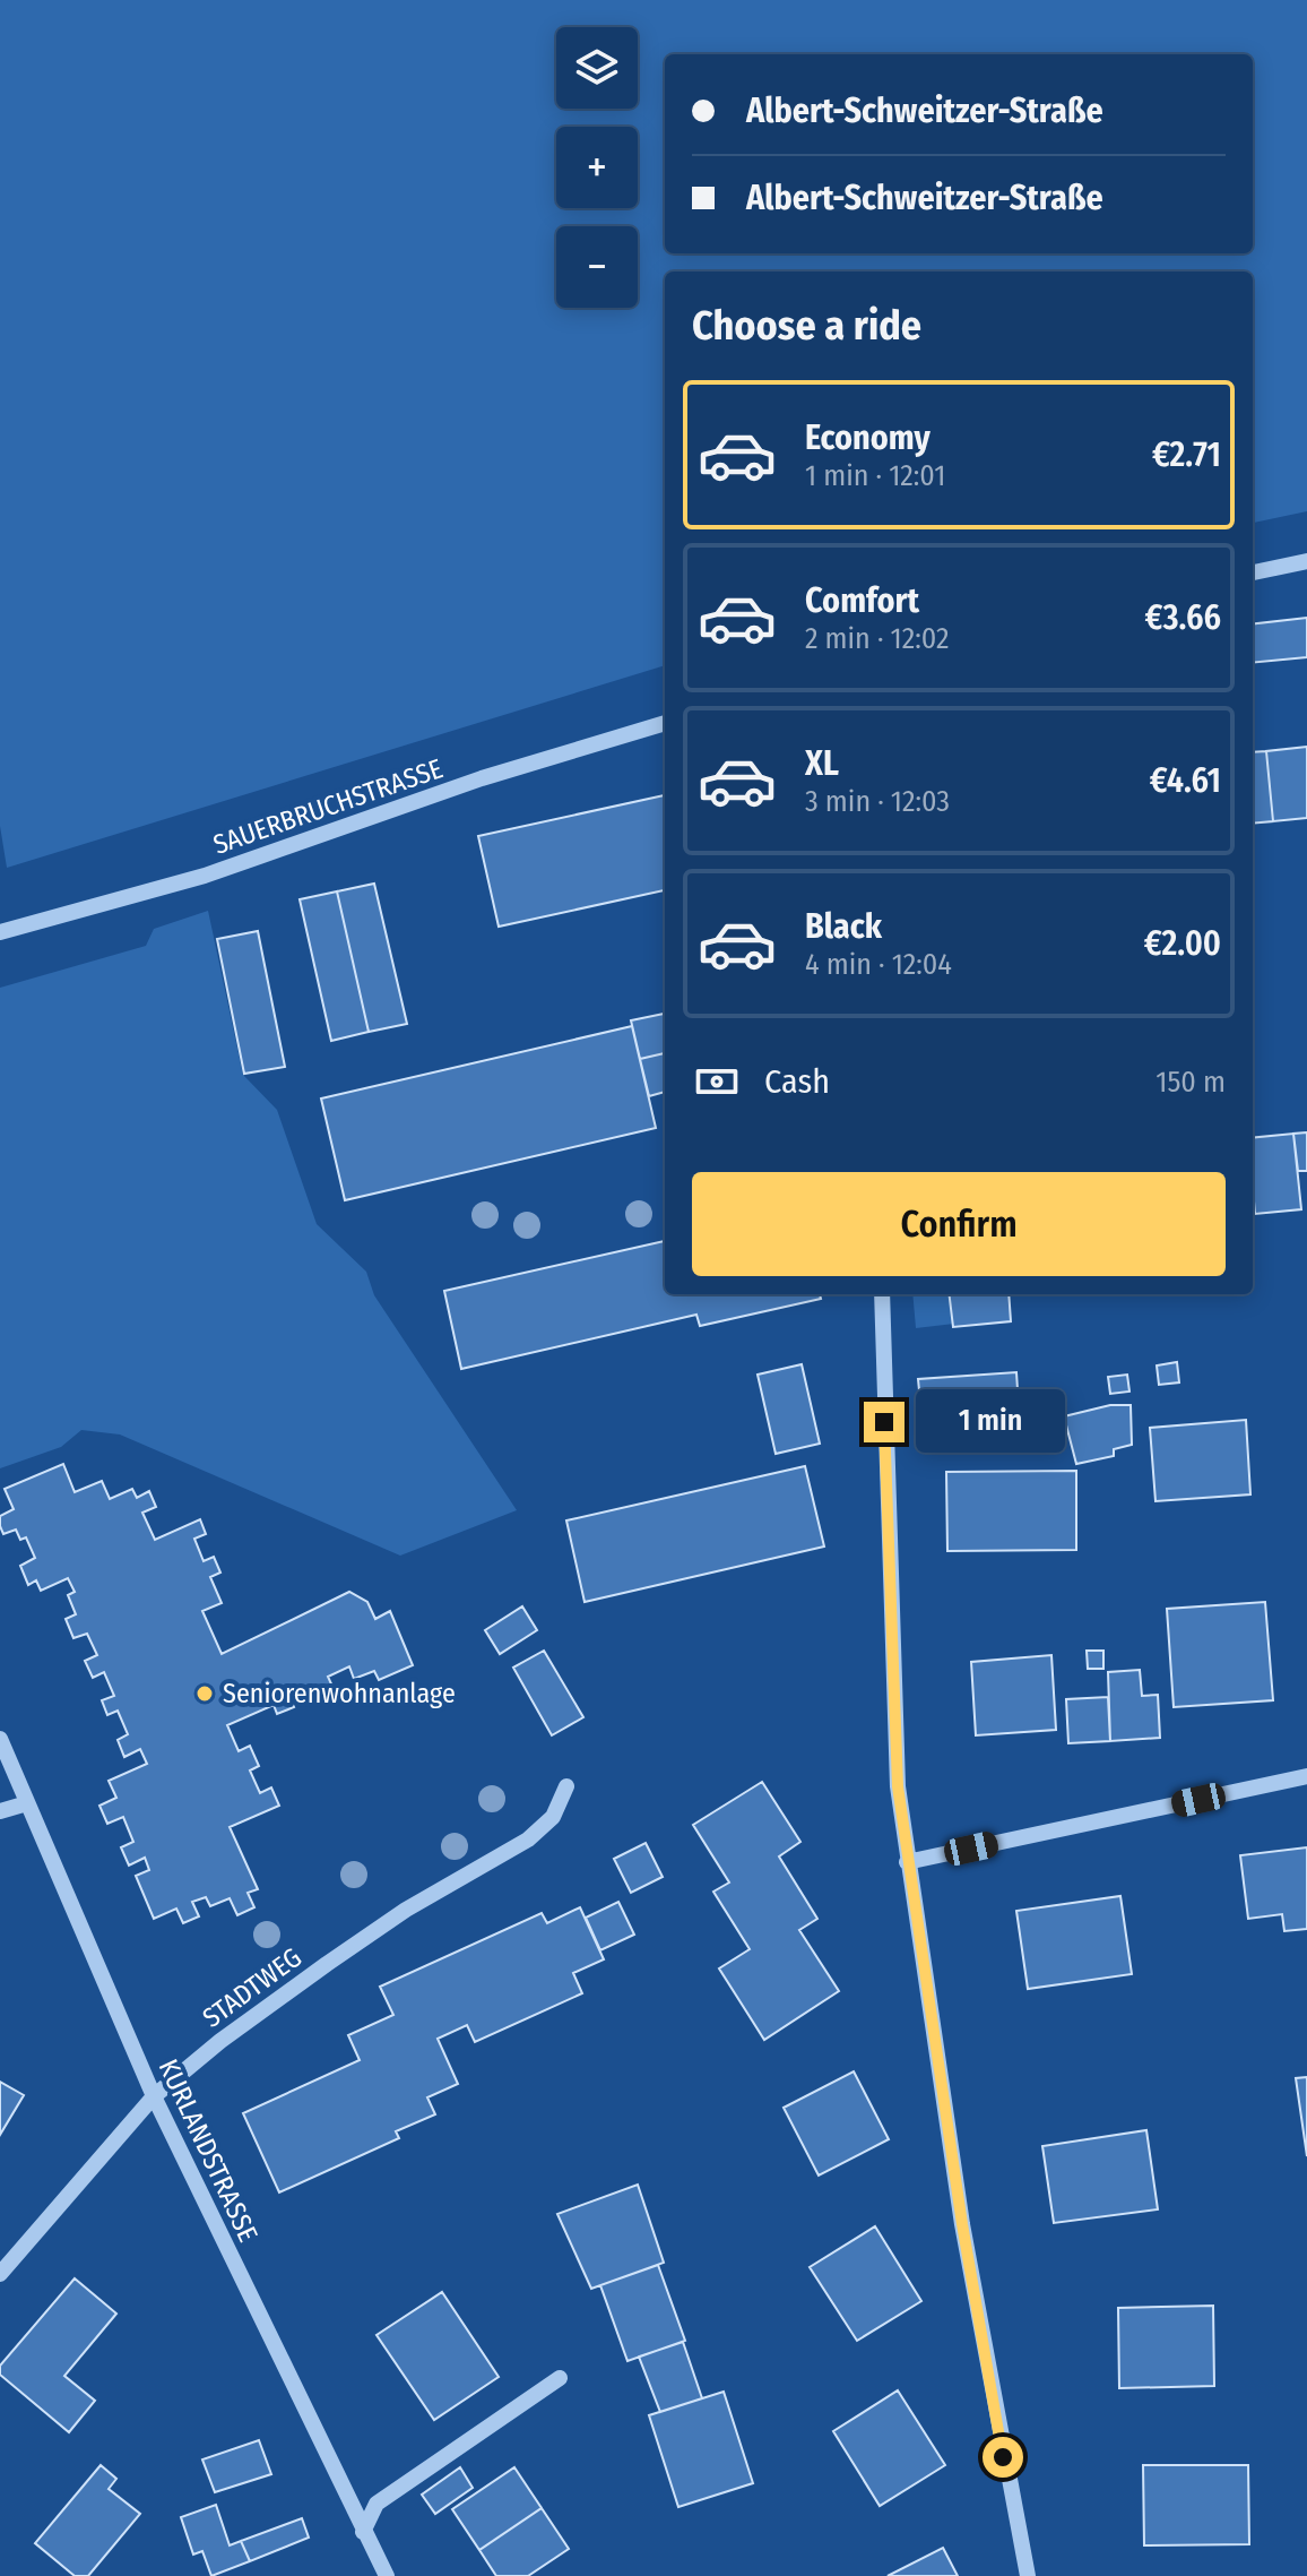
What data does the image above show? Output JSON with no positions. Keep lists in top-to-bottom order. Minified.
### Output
{"streets":{"street":["SAUERBRUCHSTRASSE","STADTWEG","KURLANDSTRASSE"]},"crossings":[["STADTWEG","KURLANDSTRASSE"]],"places":["Seniorenwohnanlage"],"page":{"map_buttons":["+","−"],"banner":["Albert-Schweitzer-Straße","Albert-Schweitzer-Straße"],"heading":"Choose a ride","list":[{"name":"Economy","note":"1 min · 12:01","value":"€2.71"},{"name":"Comfort","note":"2 min · 12:02","value":"€3.66"},{"name":"XL","note":"3 min · 12:03","value":"€4.61"},{"name":"Black","note":"4 min · 12:04","value":"€2.00"}],"pay":["Cash","150 m"],"buttons":"Confirm","bubble":"1 min"}}
